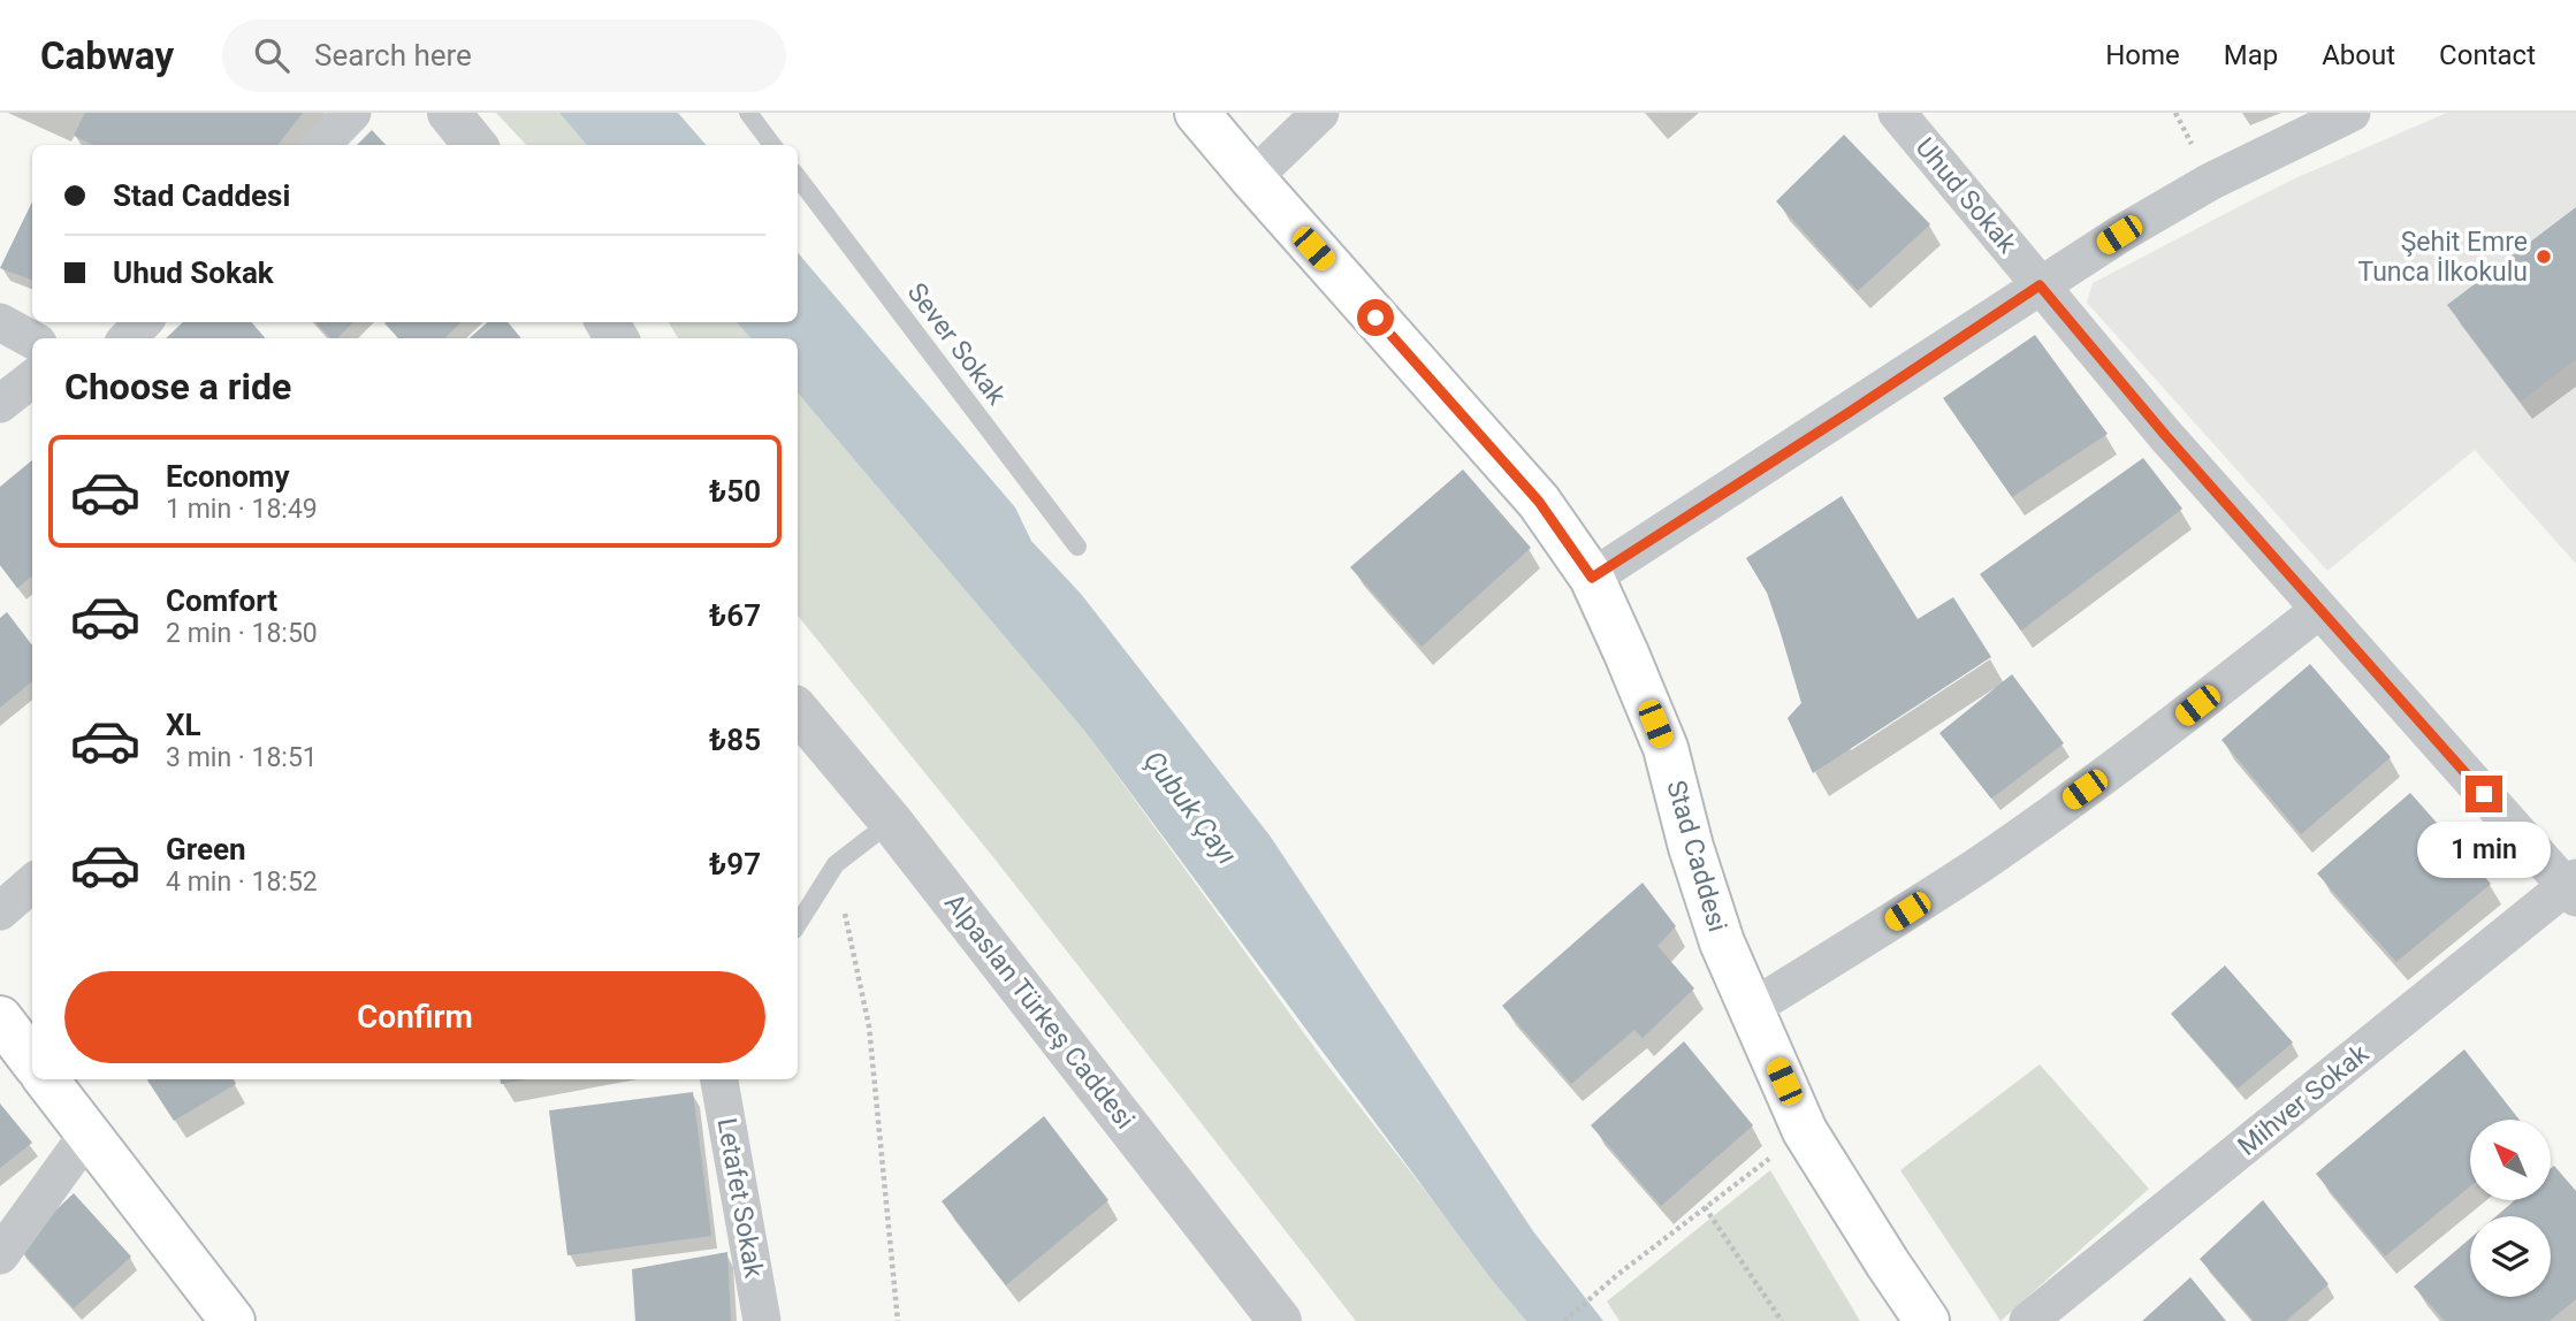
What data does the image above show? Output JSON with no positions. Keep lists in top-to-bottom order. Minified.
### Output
{"streets":{"main road":["Stad Caddesi"],"street":["Uhud Sokak","Alpaslan Türkeş Caddesi","Mihver Sokak","Letafet Sokak"],"lane":["Sever Sokak"]},"crossings":[["Uhud Sokak","Mihver Sokak"]],"water":["Çubuk Çayı"],"places":["Şehit Emre Tunca İlkokulu"],"north":"top left","page":{"header":"Cabway","search":"Search here","nav":["Home","Map","About","Contact"],"banner":["Stad Caddesi","Uhud Sokak"],"heading":"Choose a ride","list":[{"name":"Economy","note":"1 min · 18:49","value":"₺50"},{"name":"Comfort","note":"2 min · 18:50","value":"₺67"},{"name":"XL","note":"3 min · 18:51","value":"₺85"},{"name":"Green","note":"4 min · 18:52","value":"₺97"}],"bubble":"1 min","buttons":"Confirm"}}
